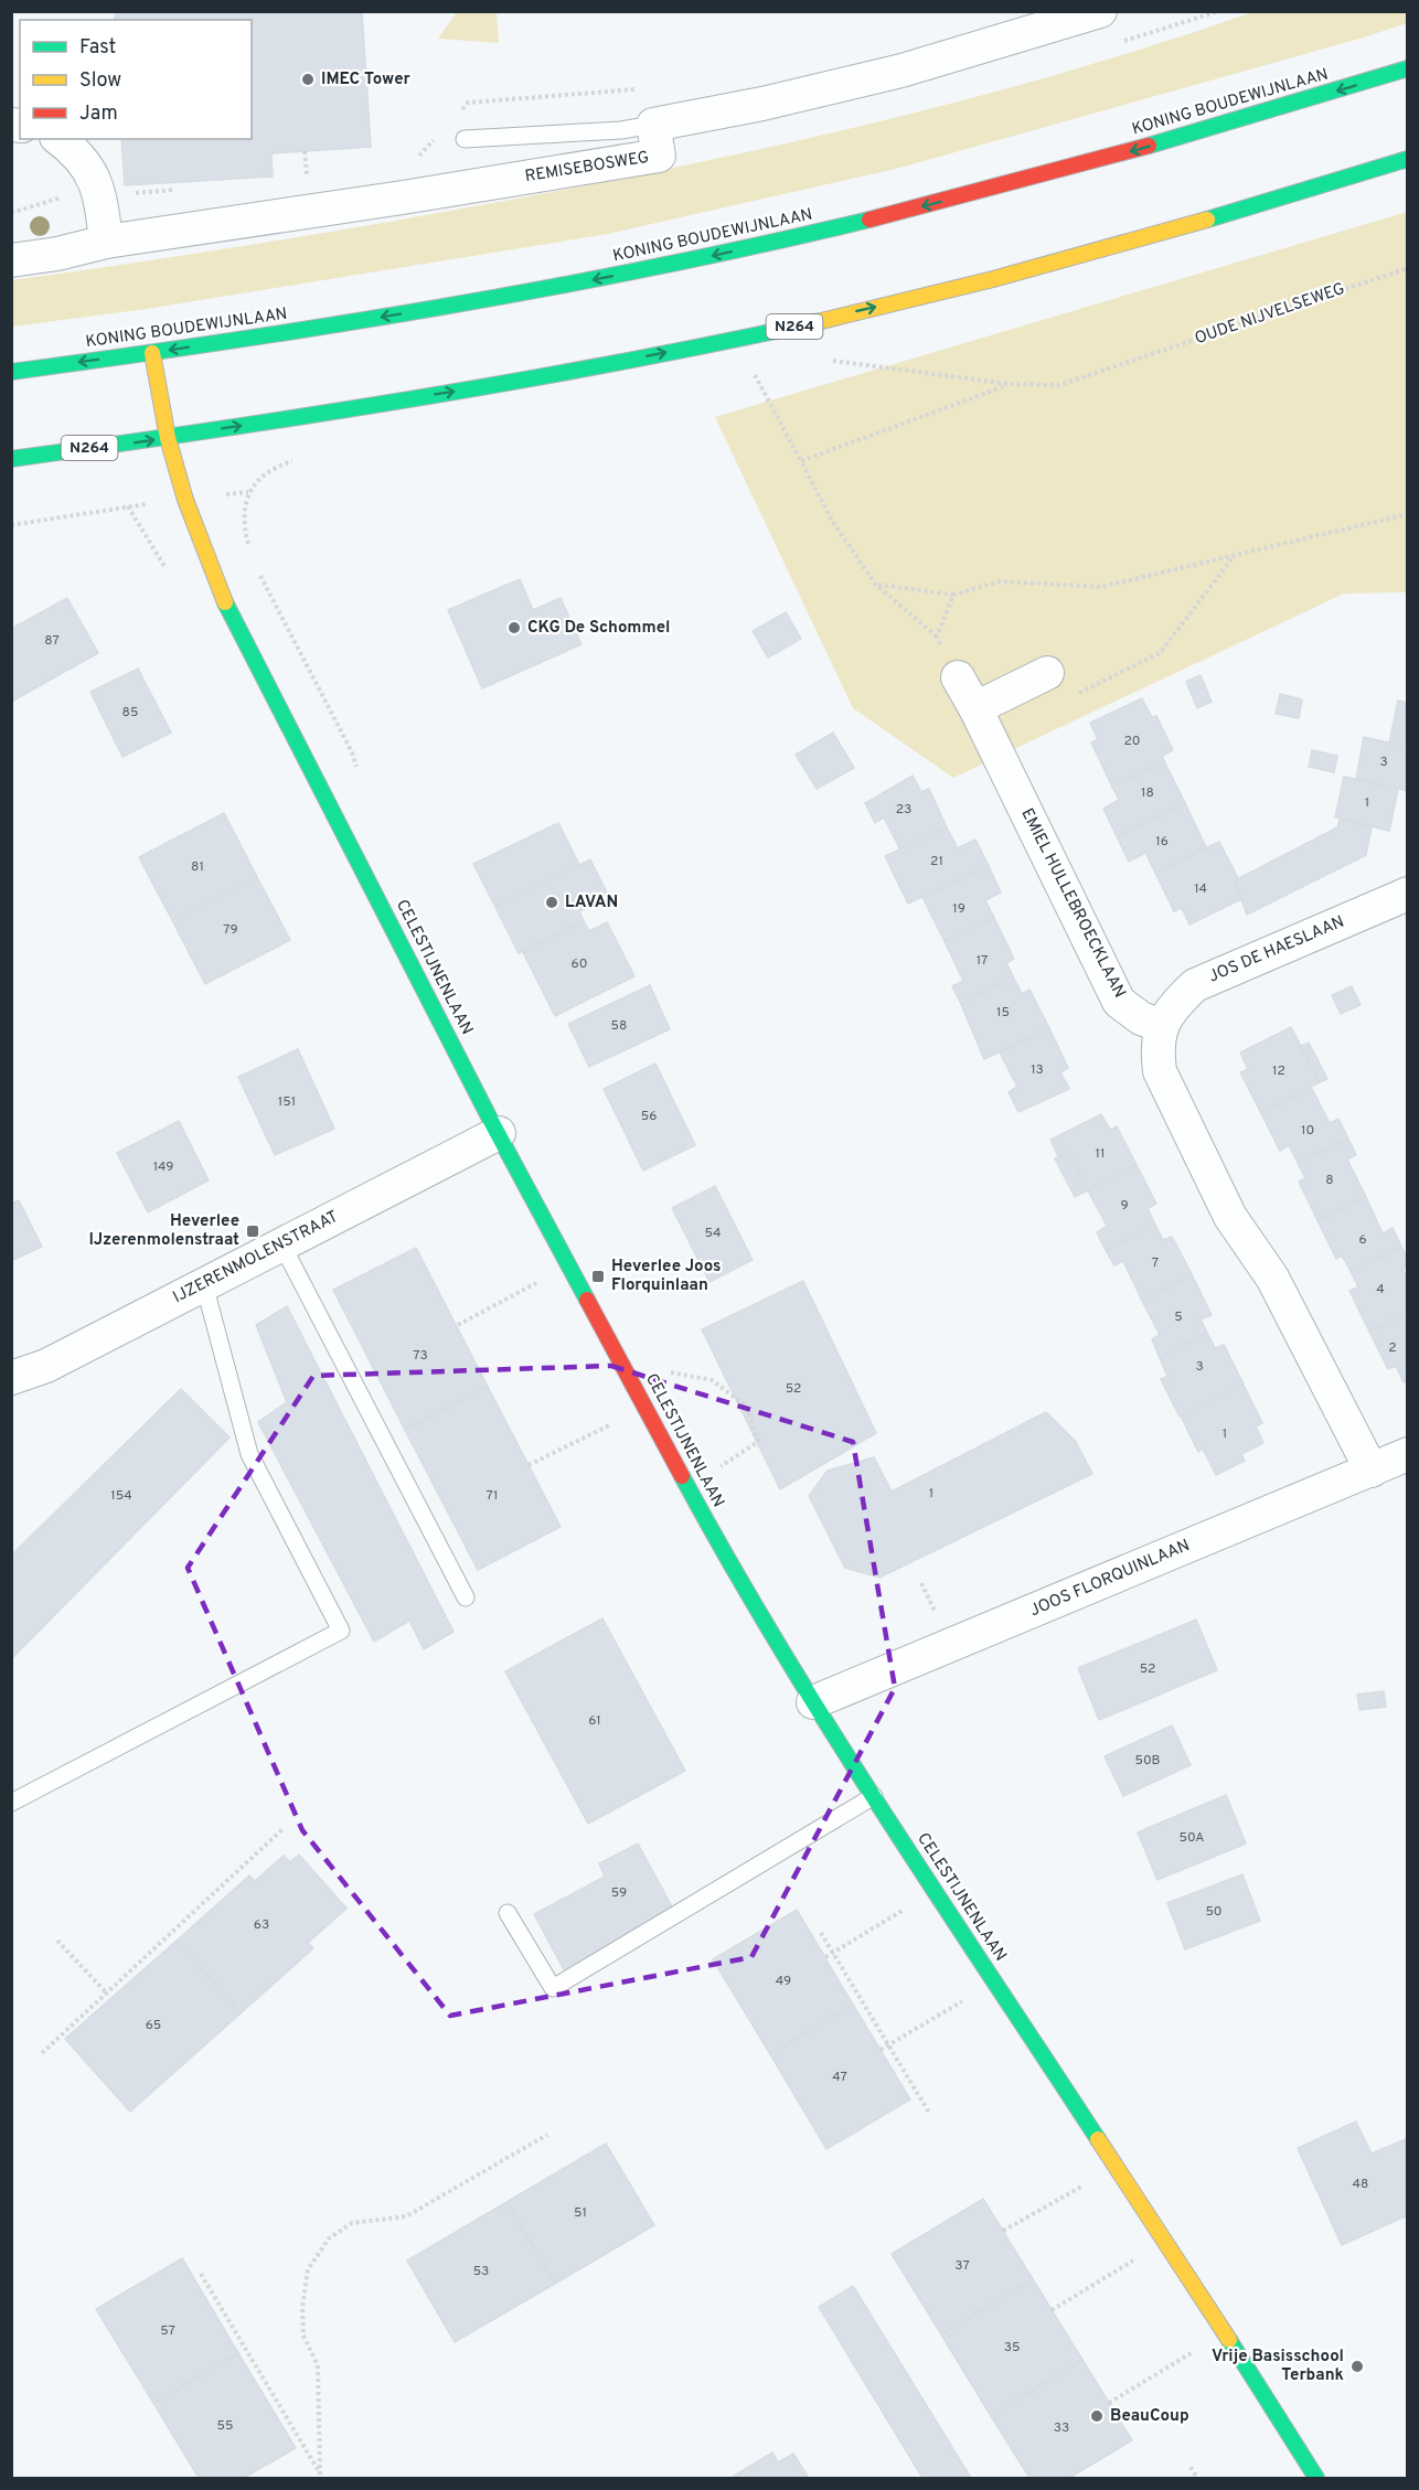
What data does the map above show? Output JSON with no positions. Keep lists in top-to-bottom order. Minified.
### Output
{"streets":{"main road":["KONING BOUDEWIJNLAAN","N264","CELESTIJNENLAAN"],"street":["REMISEBOSWEG","EMIEL HULLEBROECKLAAN","JOS DE HAESLAAN","IJZERENMOLENSTRAAT","JOOS FLORQUINLAAN"],"path":["OUDE NIJVELSEWEG"]},"crossings":[["KONING BOUDEWIJNLAAN","CELESTIJNENLAAN"],["N264","CELESTIJNENLAAN"],["EMIEL HULLEBROECKLAAN","JOS DE HAESLAAN"],["CELESTIJNENLAAN","IJZERENMOLENSTRAAT"],["CELESTIJNENLAAN","JOOS FLORQUINLAAN"]],"places":{"other":["IMEC Tower","CKG De Schommel","LAVAN","Vrije Basisschool Terbank","BeauCoup"],"transit":["Heverlee IJzerenmolenstraat","Heverlee Joos Florquinlaan"]},"house_numbers":["87","85","20","3","18","1","23","16","21","81","14","19","79","17","60","15","58","13","12","151","56","10","11","149","8","9","54","6","7","4","5","2","73","3","52","1","1","154","71","52","61","50B","50A","59","50","63","49","65","47","48","51","37","53","57","35","55","33"],"legend":["Fast","Slow","Jam"]}
